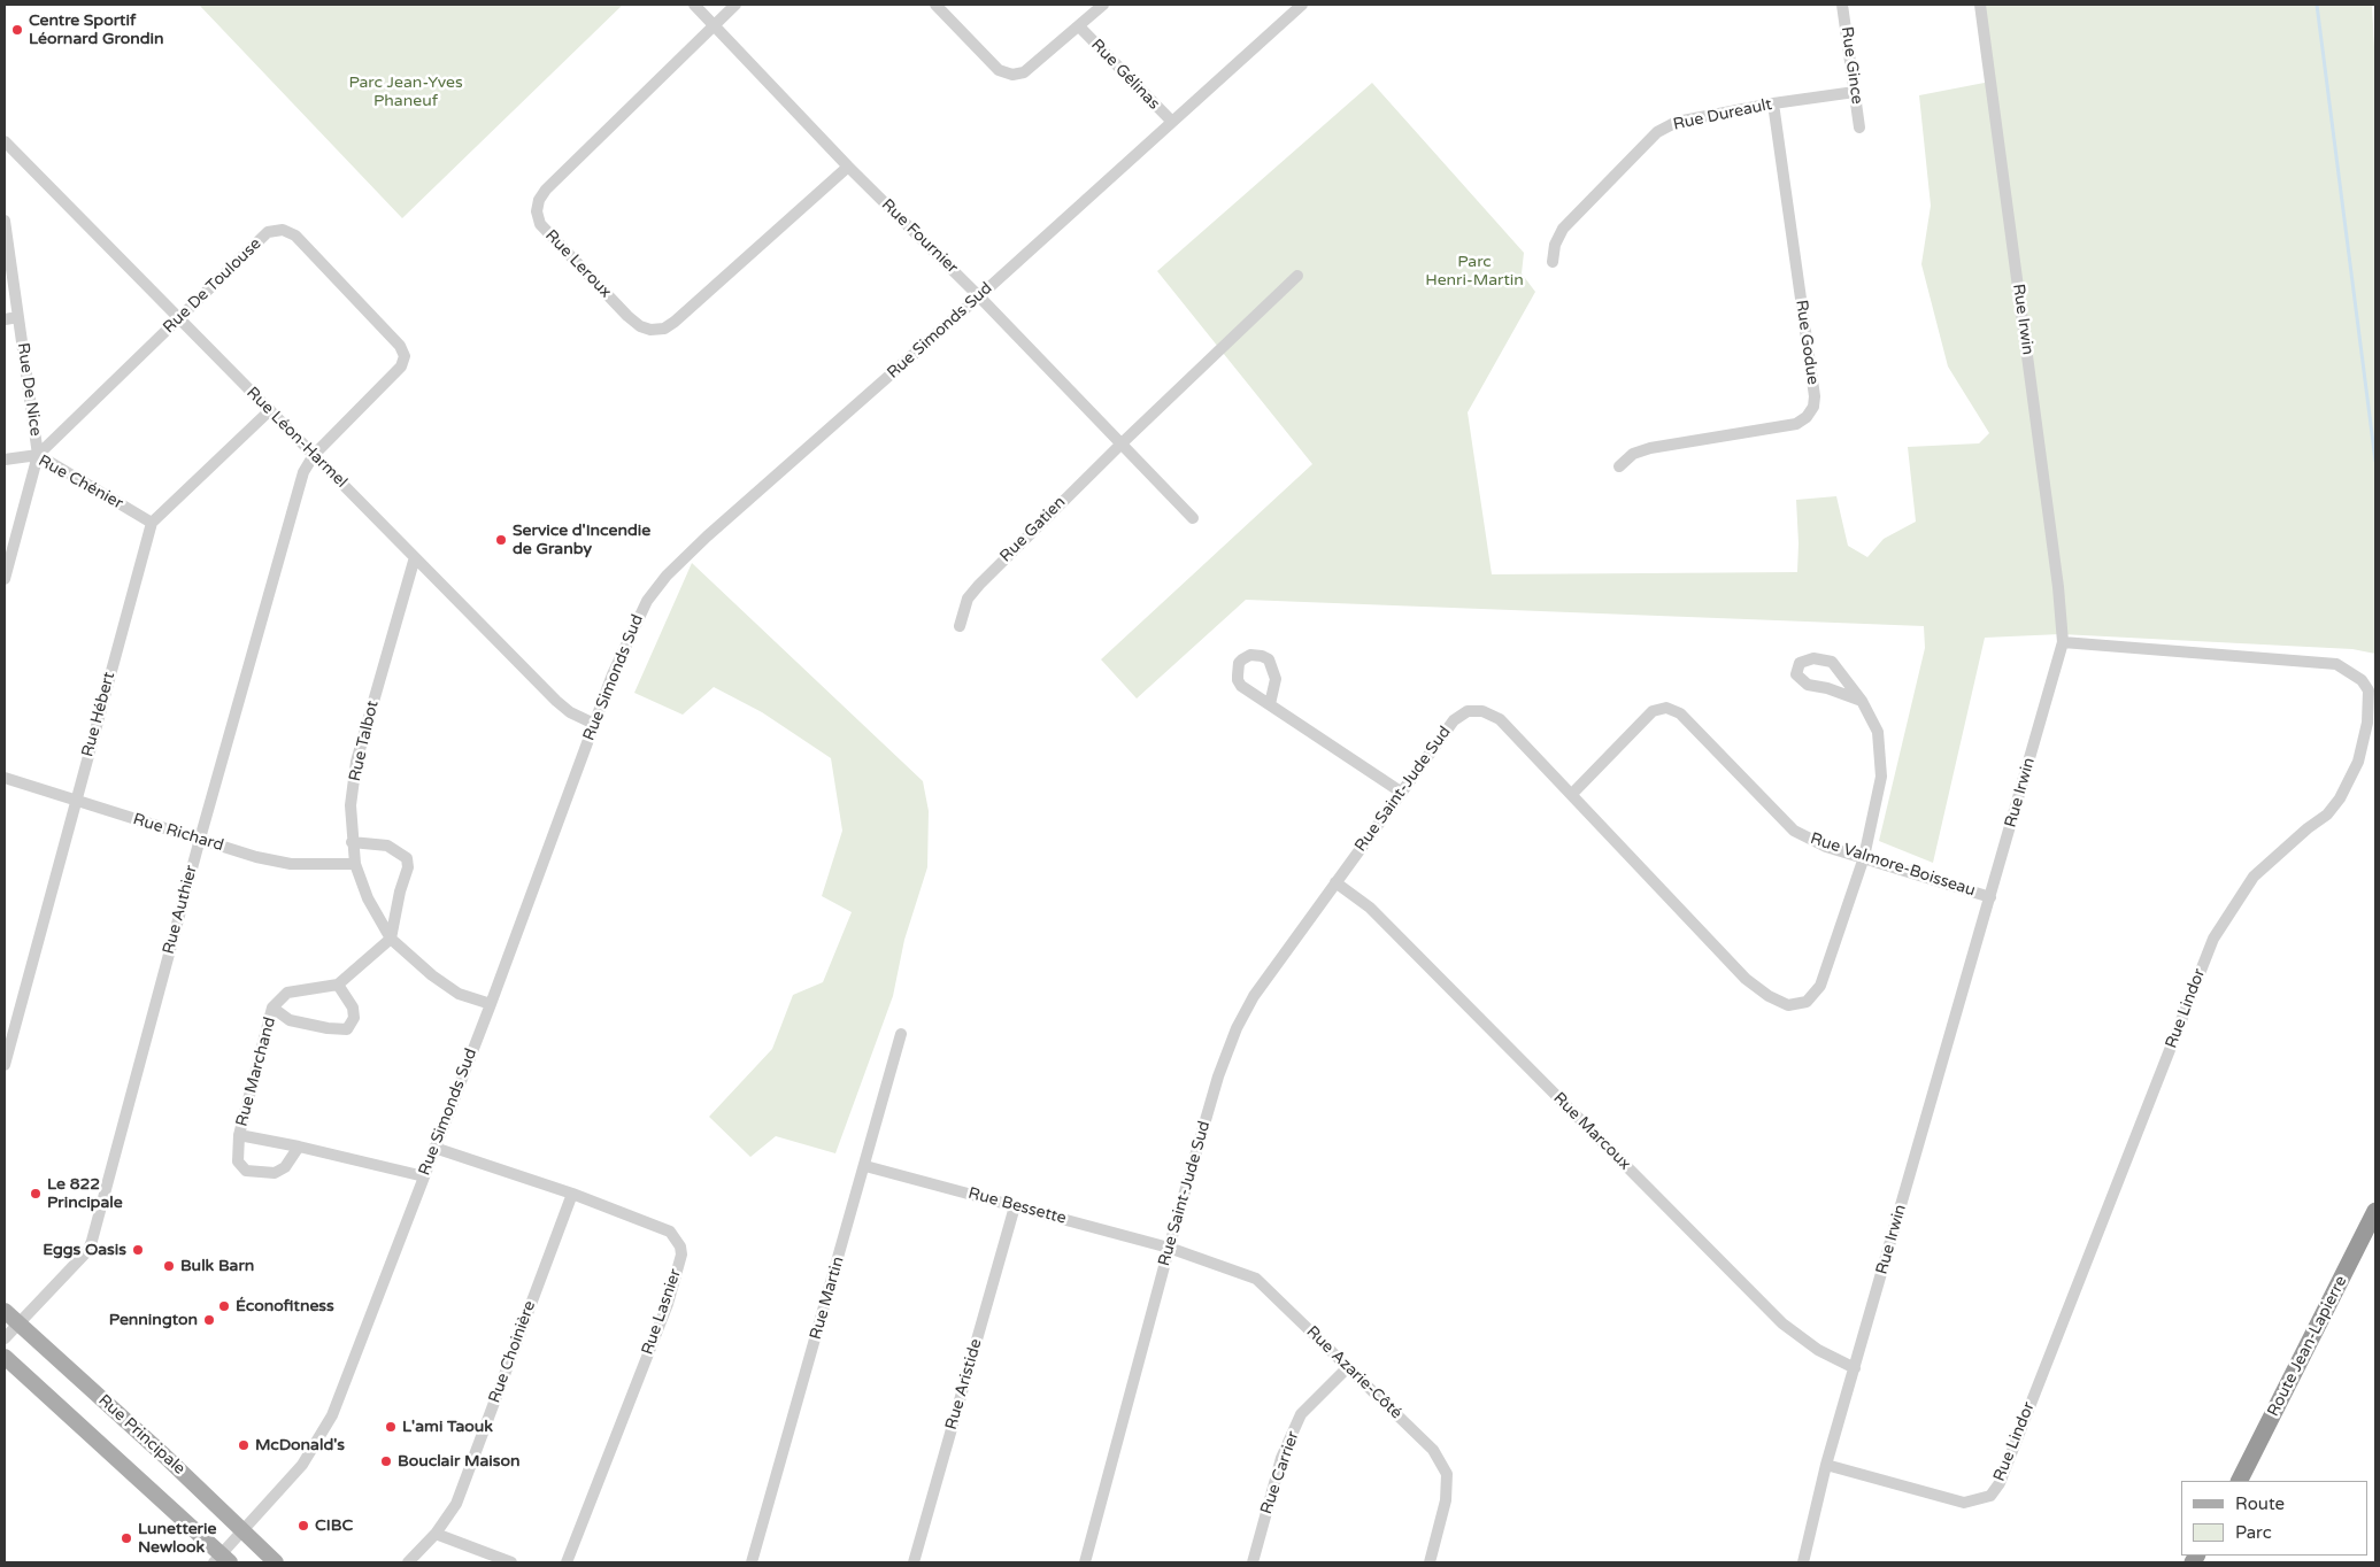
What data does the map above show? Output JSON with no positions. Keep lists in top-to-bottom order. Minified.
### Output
{"streets":{"highway":["Route Jean-Lapierre"],"main road":["Rue Principale"],"street":["Rue Gince","Rue Gélinas","Rue Dureault","Rue Fournier","Rue Leroux","Rue De Toulouse","Rue Irwin","Rue Simonds Sud","Rue Godue","Rue De Nice","Rue Léon-Harmel","Rue Chénier","Rue Gatien","Rue Hébert","Rue Talbot","Rue Saint-Jude Sud","Rue Richard","Rue Valmore-Boisseau","Rue Authier","Rue Lindor","Rue Marchand","Rue Marcoux","Rue Bessette","Rue Martin","Rue Lasnier","Rue Choinière","Rue Azarie-Côté","Rue Aristide","Rue Carrier"]},"crossings":[["Rue Gince","Rue Dureault"],["Rue Gélinas","Rue Simonds Sud"],["Rue Dureault","Rue Godue"],["Rue Fournier","Rue Leroux"],["Rue Fournier","Rue Simonds Sud"],["Rue Fournier","Rue Gatien"],["Rue De Toulouse","Rue De Nice"],["Rue De Toulouse","Rue Léon-Harmel"],["Rue De Toulouse","Rue Chénier"],["Rue De Toulouse","Rue Authier"],["Rue Irwin","Rue Valmore-Boisseau"],["Rue Irwin","Rue Lindor"],["Rue Irwin","Rue Marcoux"],["Rue Simonds Sud","Rue Léon-Harmel"],["Rue Simonds Sud","Rue Talbot"],["Rue Simonds Sud","Rue Marchand"],["Rue Simonds Sud","Rue Lasnier"],["Rue Simonds Sud","Rue Principale"],["Rue De Nice","Rue Chénier"],["Rue Léon-Harmel","Rue Talbot"],["Rue Léon-Harmel","Rue Authier"],["Rue Chénier","Rue Hébert"],["Rue Hébert","Rue Richard"],["Rue Talbot","Rue Richard"],["Rue Saint-Jude Sud","Rue Valmore-Boisseau"],["Rue Saint-Jude Sud","Rue Marcoux"],["Rue Saint-Jude Sud","Rue Bessette"],["Rue Saint-Jude Sud","Rue Azarie-Côté"],["Rue Richard","Rue Authier"],["Rue Authier","Rue Principale"],["Rue Bessette","Rue Martin"],["Rue Bessette","Rue Azarie-Côté"],["Rue Bessette","Rue Aristide"],["Rue Lasnier","Rue Choinière"],["Rue Azarie-Côté","Rue Carrier"]],"parks":["Parc Jean-Yves Phaneuf","Parc Henri-Martin"],"places":["Centre Sportif Léornard Grondin","Service d'Incendie de Granby","Le 822 Principale","Eggs Oasis","Bulk Barn","Éconofitness","Pennington","L'ami Taouk","McDonald's","Bouclair Maison","CIBC","Lunetterie Newlook"],"legend":["Route","Parc"]}
